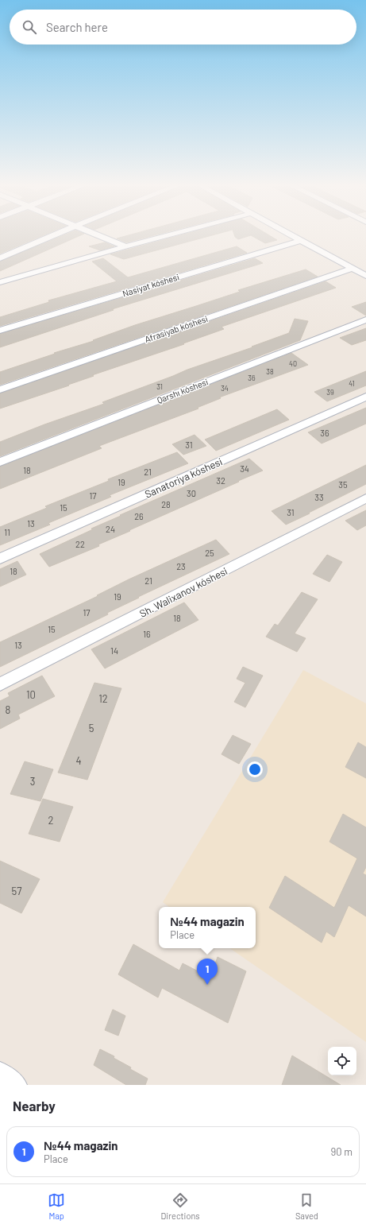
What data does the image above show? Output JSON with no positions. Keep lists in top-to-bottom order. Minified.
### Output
{"streets":{"street":["Nasiyat kóshesi","Afrasiyab kóshesi","Qarshı kóshesi","Sanatoriya kóshesi","Sh. Walixanov kóshesi"]},"house_numbers":["40","38","36","41","31","34","39","36","31","34","18","21","32","19","35","30","17","33","28","15","31","26","13","24","11","22","25","23","18","21","19","17","18","15","16","13","14","10","12","8","5","4","3","2","57"],"page":{"search":"Search here","popup":["№44 magazin","Place"],"pins":"1","heading":"Nearby","list":[{"mark":"1","name":"№44 magazin","note":"Place","value":"90 m"}],"nav":["Map","Directions","Saved"]}}
